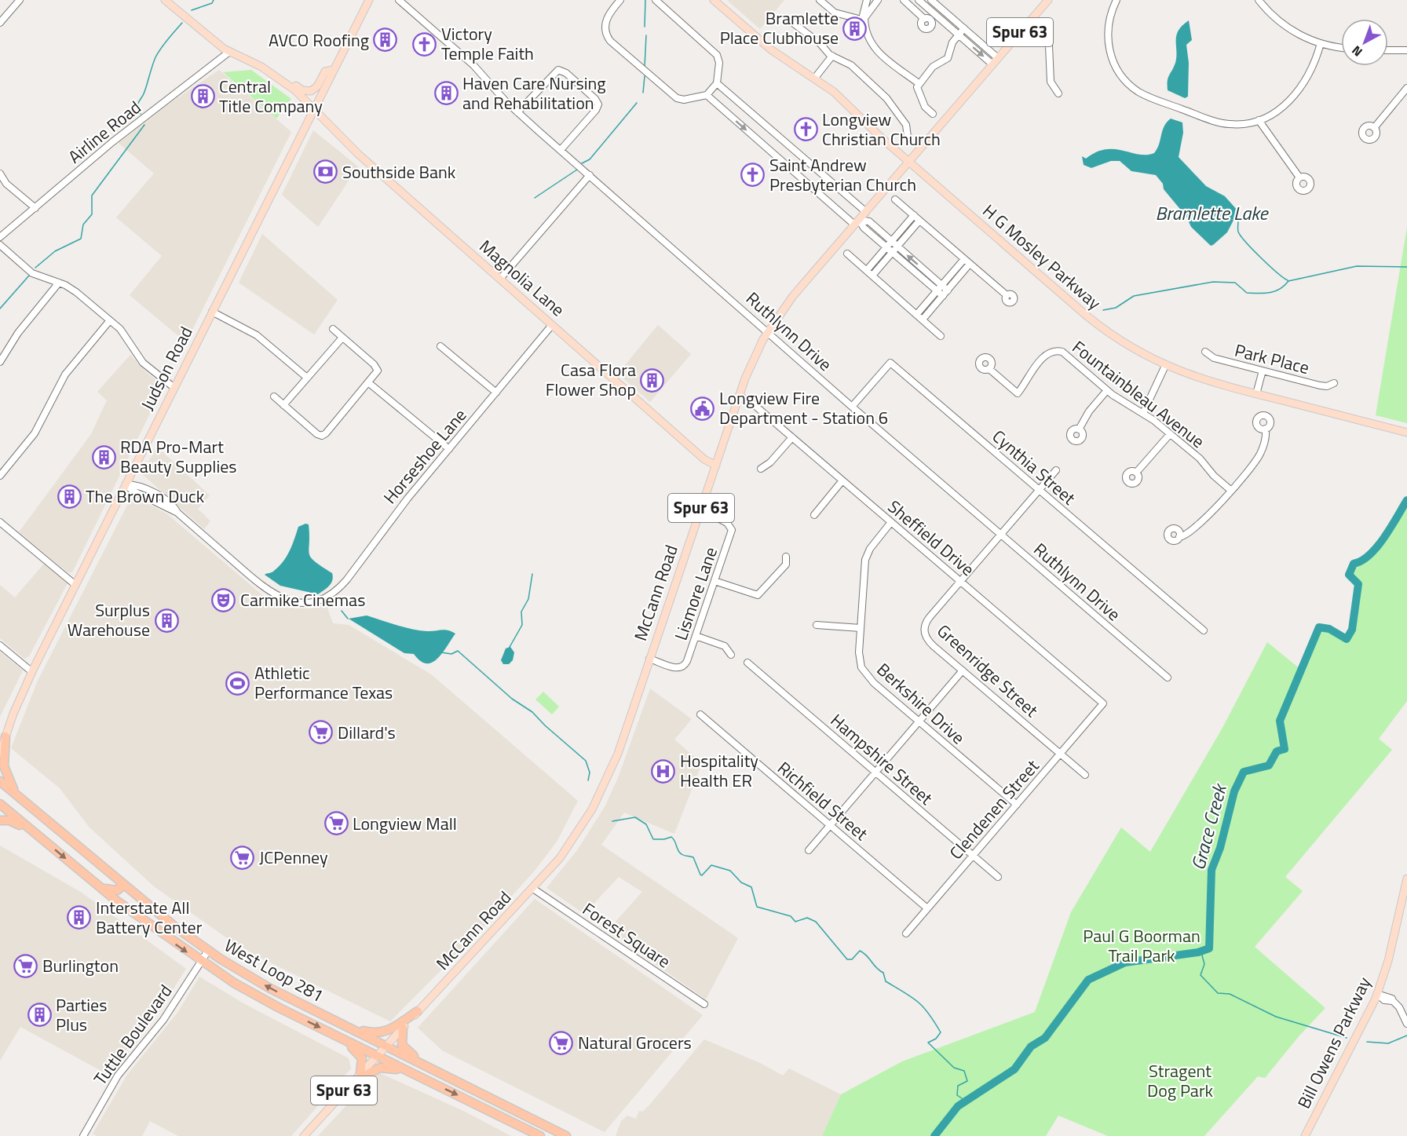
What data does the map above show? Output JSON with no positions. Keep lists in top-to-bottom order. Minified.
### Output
{"streets":{"highway":["West Loop 281"],"main road":["Spur 63","H G Mosley Parkway","Magnolia Lane","Judson Road","McCann Road","Bill Owens Parkway"],"street":["Airline Road","Ruthlynn Drive","Park Place","Fountainbleau Avenue","Horseshoe Lane","Cynthia Street","Sheffield Drive","Lismore Lane","Greenridge Street","Berkshire Drive","Hampshire Street","Richfield Street","Clendenen Street","Forest Square","Tuttle Boulevard"]},"crossings":[["Airline Road","Magnolia Lane"],["H G Mosley Parkway","McCann Road"],["Magnolia Lane","Judson Road"],["Magnolia Lane","Horseshoe Lane"],["Magnolia Lane","McCann Road"],["Ruthlynn Drive","Cynthia Street"],["Ruthlynn Drive","McCann Road"],["Ruthlynn Drive","Greenridge Street"],["Judson Road","Horseshoe Lane"],["Cynthia Street","Greenridge Street"],["Sheffield Drive","McCann Road"],["Sheffield Drive","Greenridge Street"],["Sheffield Drive","Berkshire Drive"],["Sheffield Drive","Clendenen Street"],["McCann Road","Lismore Lane"],["McCann Road","Forest Square"],["McCann Road","West Loop 281"],["Greenridge Street","Clendenen Street"],["Berkshire Drive","Clendenen Street"],["Hampshire Street","Clendenen Street"],["Richfield Street","Clendenen Street"],["West Loop 281","Tuttle Boulevard"]],"water":["Bramlette Lake","Grace Creek"],"parks":["Paul G Boorman Trail Park","Stragent Dog Park"],"places":{"building":["Bramlette Place Clubhouse","AVCO Roofing","Haven Care Nursing and Rehabilitation","Central Title Company","Casa Flora Flower Shop","RDA Pro-Mart Beauty Supplies","The Brown Duck","Surplus Warehouse","Interstate All Battery Center","Parties Plus"],"church":["Victory Temple Faith","Longview Christian Church","Saint Andrew Presbyterian Church"],"bank":["Southside Bank"],"public building":["Longview Fire Department - Station 6"],"theatre":["Carmike Cinemas"],"sports":["Athletic Performance Texas"],"supermarket":["Dillard's","Longview Mall","JCPenney","Burlington","Natural Grocers"],"hospital":["Hospitality Health ER"]},"north":"bottom left"}
